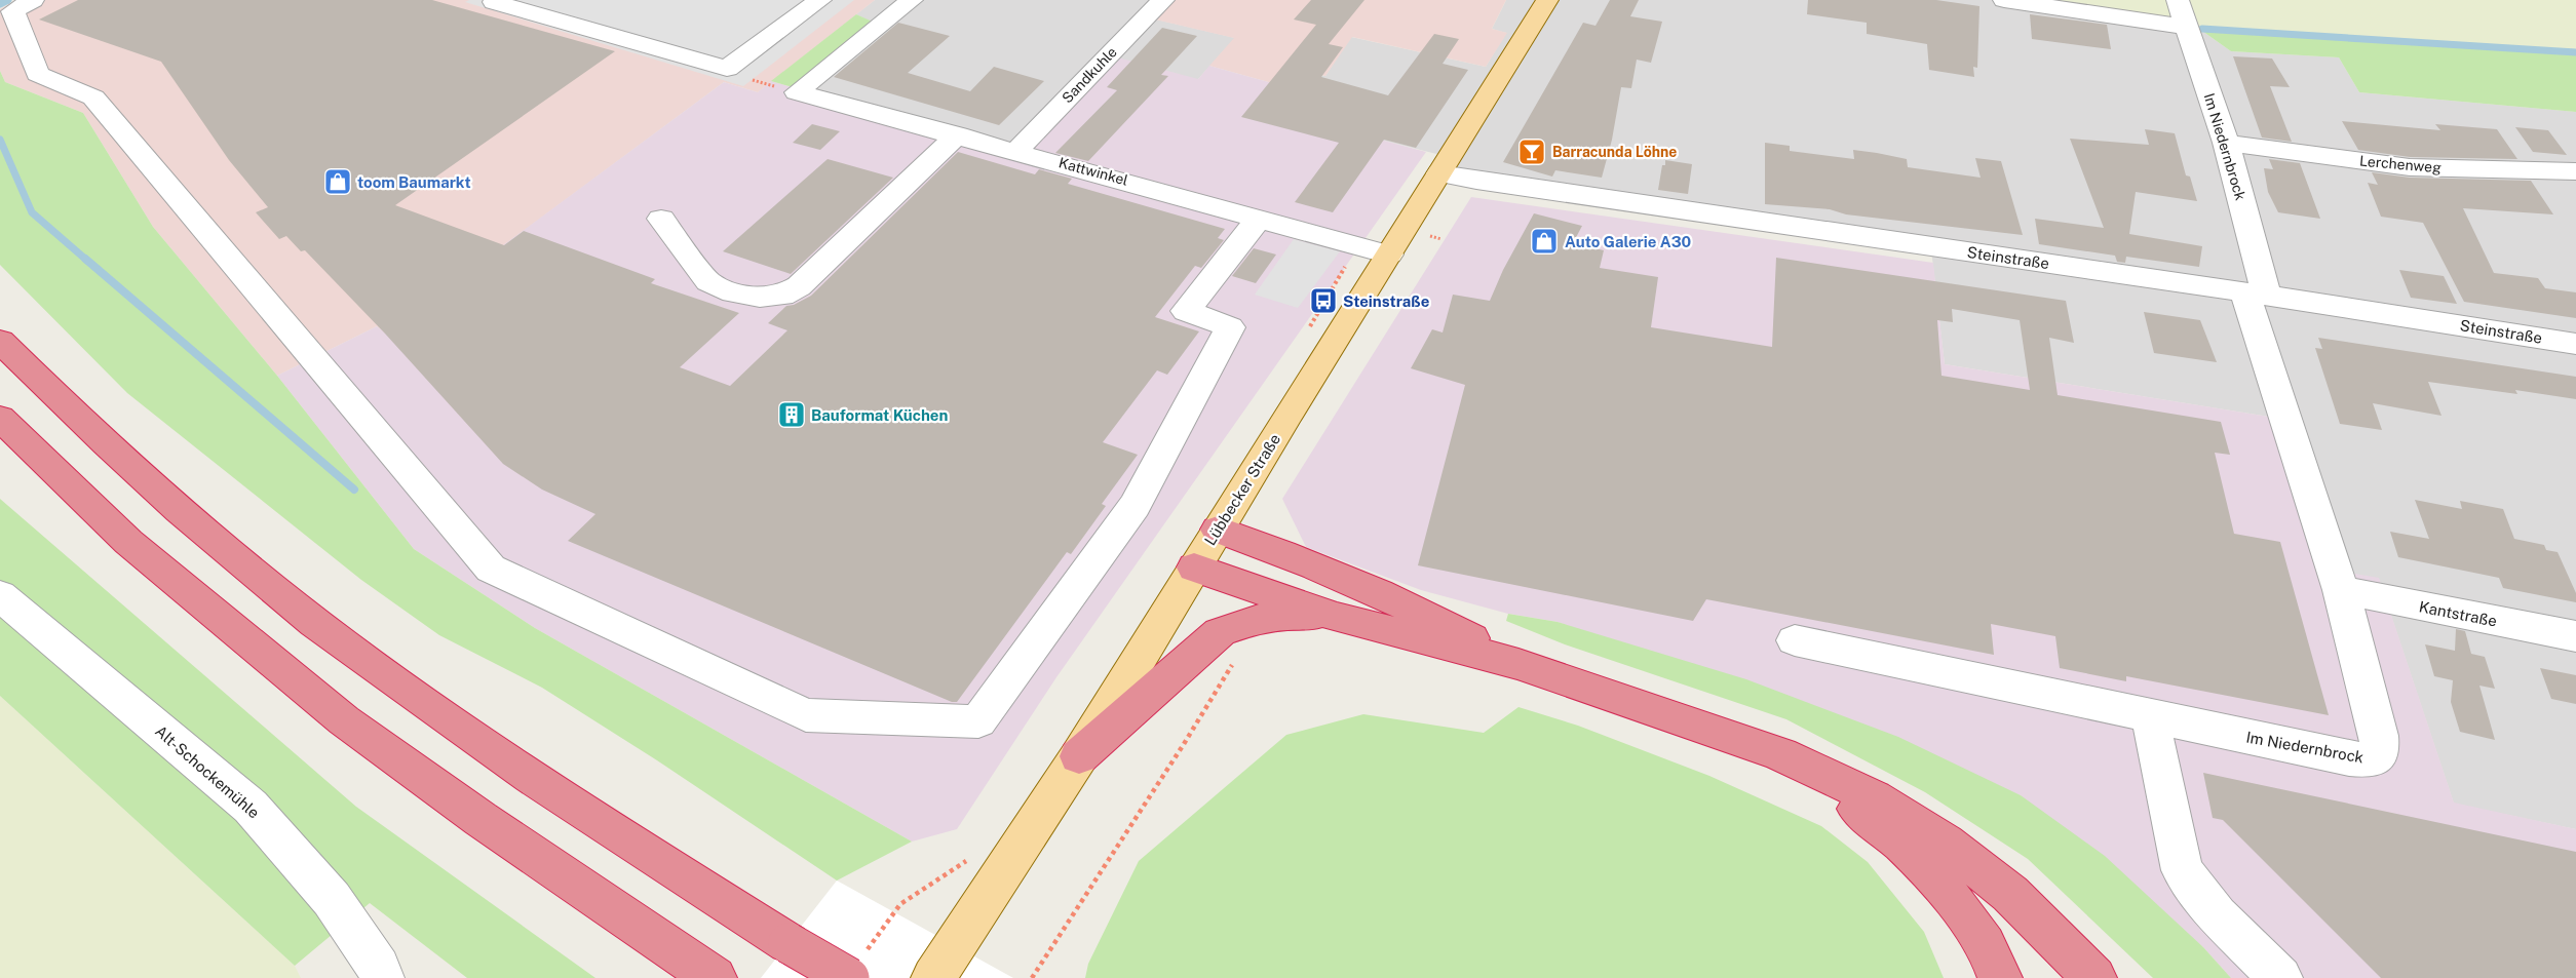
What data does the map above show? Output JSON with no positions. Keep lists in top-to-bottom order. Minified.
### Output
{"streets":{"main road":["Lübbecker Straße"],"street":["Sandkuhle","Im Niedernbrock","Lerchenweg","Kattwinkel","Steinstraße","Kantstraße","Alt-Schockemühle"]},"crossings":[["Sandkuhle","Kattwinkel"],["Im Niedernbrock","Lerchenweg"],["Im Niedernbrock","Steinstraße"],["Im Niedernbrock","Kantstraße"],["Kattwinkel","Lübbecker Straße"],["Steinstraße","Lübbecker Straße"]],"places":{"bar":["Barracunda Löhne"],"shop":["toom Baumarkt","Auto Galerie A30"],"bus stop":["Steinstraße"],"building":["Bauformat Küchen"]}}
